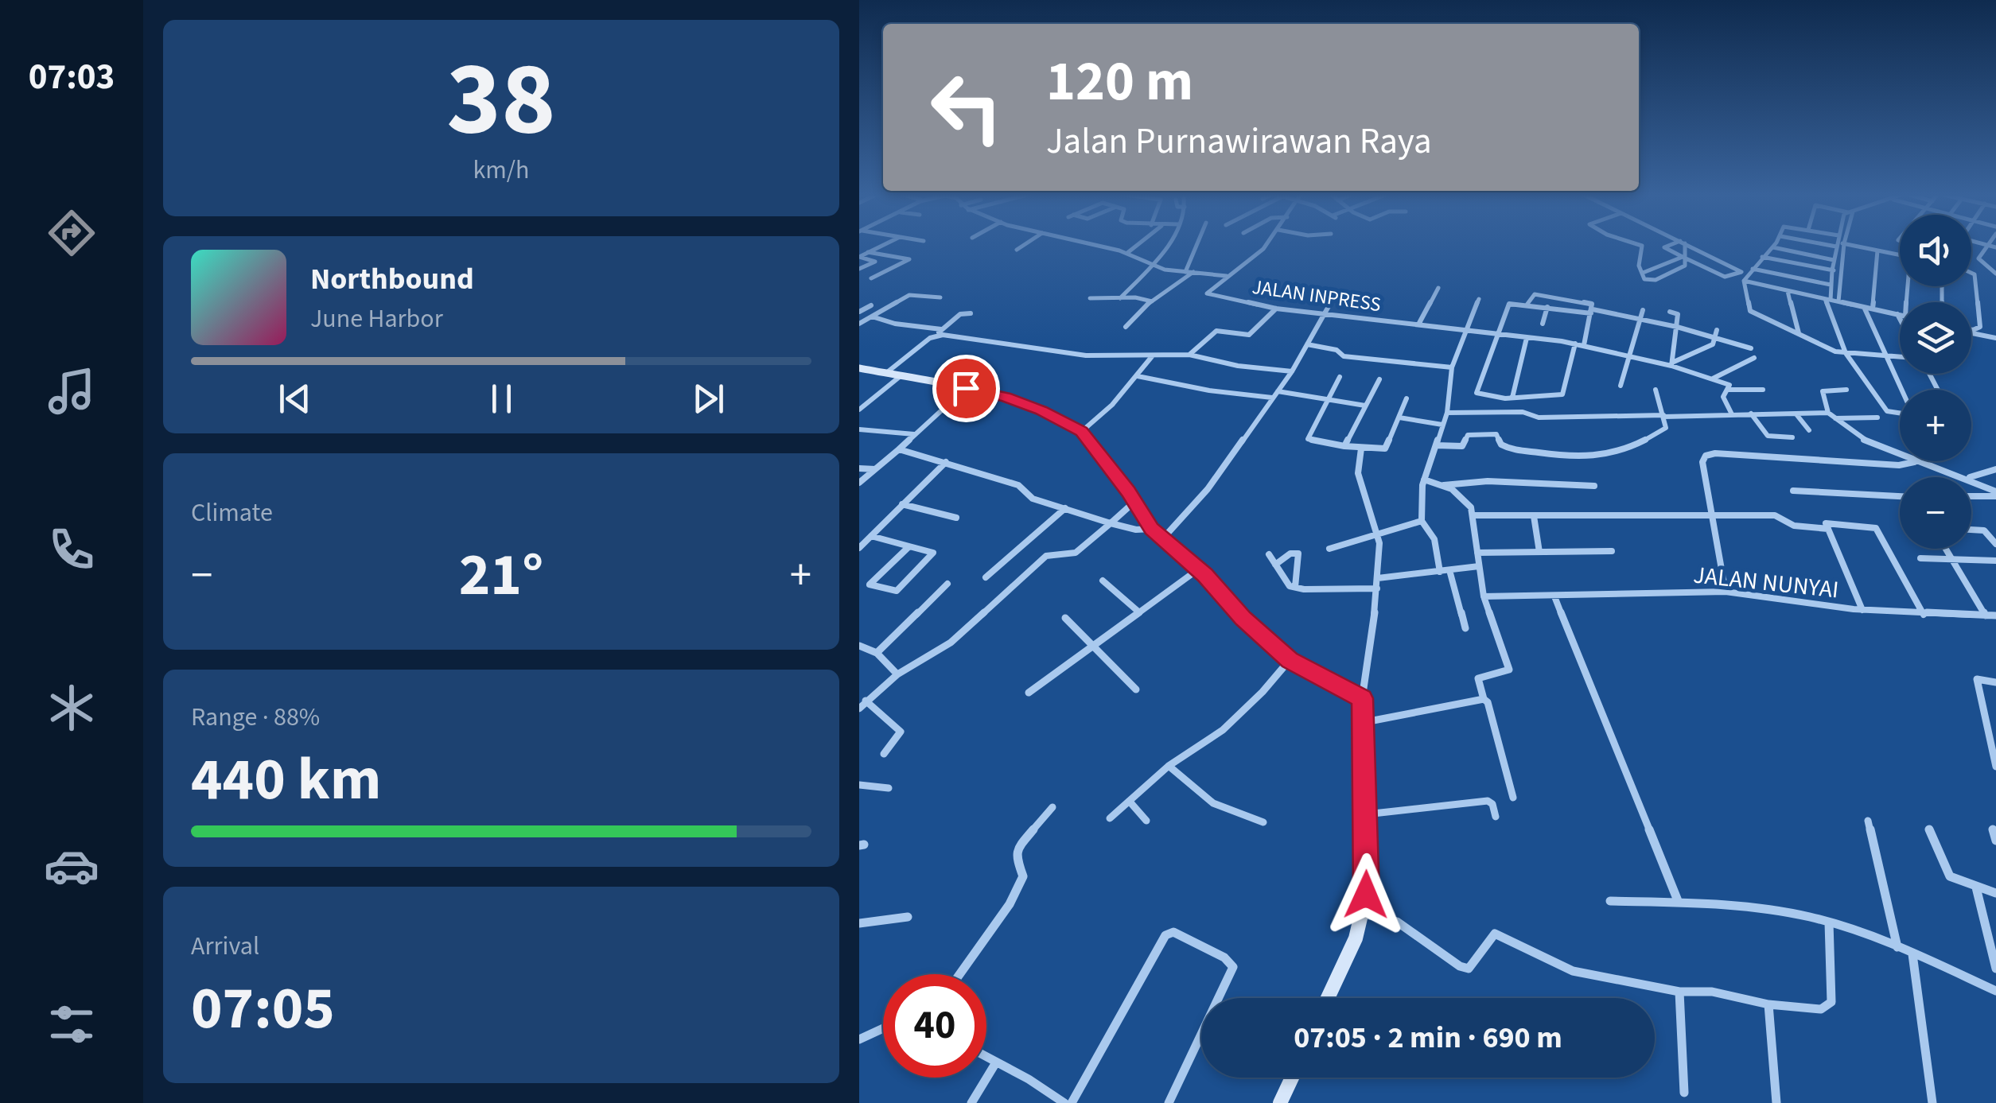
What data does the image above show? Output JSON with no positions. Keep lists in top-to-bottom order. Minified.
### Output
{"streets":{"street":["JALAN INPRESS","JALAN NUNYAI"]},"page":{"tabs":"07:03","tile":[["38","km/h"],"Climate",["Range · 88%","440 km"],["Arrival","07:05"]],"turn":["120 m","Jalan Purnawirawan Raya"],"map_buttons":["+","−"],"song":["Northbound","June Harbor"],"heat":["−","21°","+"],"limit":"40","trip":"07:05 · 2 min · 690 m"}}
